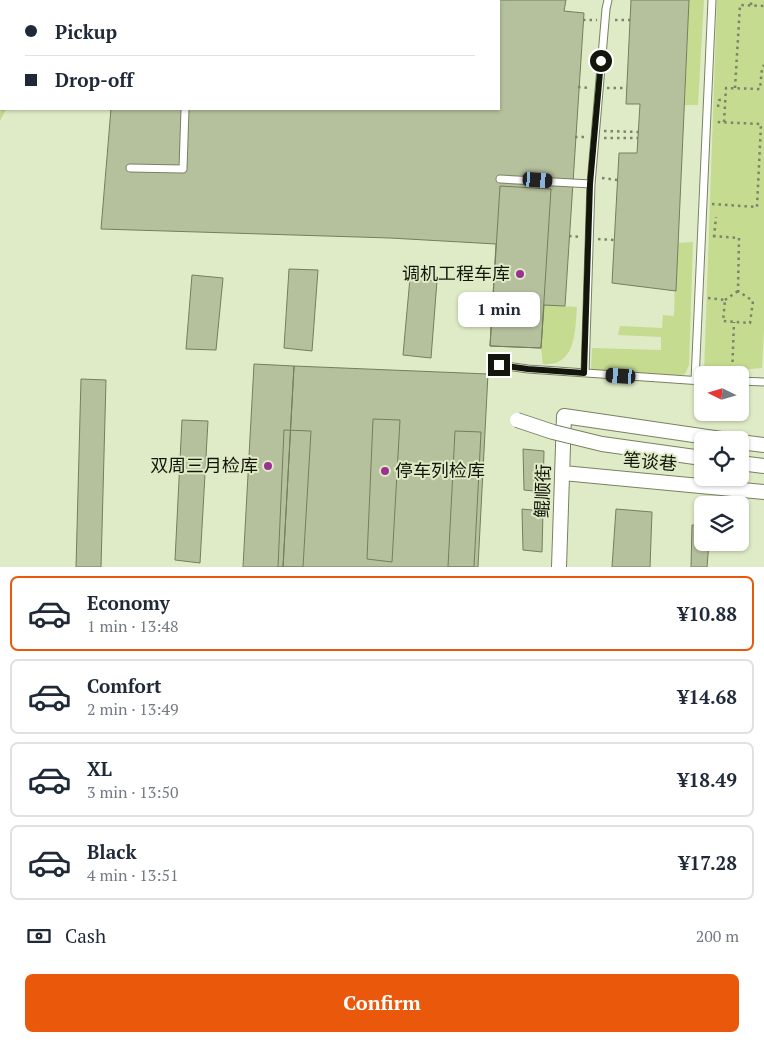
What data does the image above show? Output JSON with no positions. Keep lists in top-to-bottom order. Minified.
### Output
{"streets":{"street":["笔谈巷","鲲顺街"]},"crossings":[["笔谈巷","鲲顺街"]],"places":["调机工程车库","双周三月检库","停车列检库"],"north":"left","page":{"banner":["Pickup","Drop-off"],"bubble":"1 min","list":[{"name":"Economy","note":"1 min · 13:48","value":"¥10.88"},{"name":"Comfort","note":"2 min · 13:49","value":"¥14.68"},{"name":"XL","note":"3 min · 13:50","value":"¥18.49"},{"name":"Black","note":"4 min · 13:51","value":"¥17.28"}],"pay":["Cash","200 m"],"buttons":"Confirm"}}
